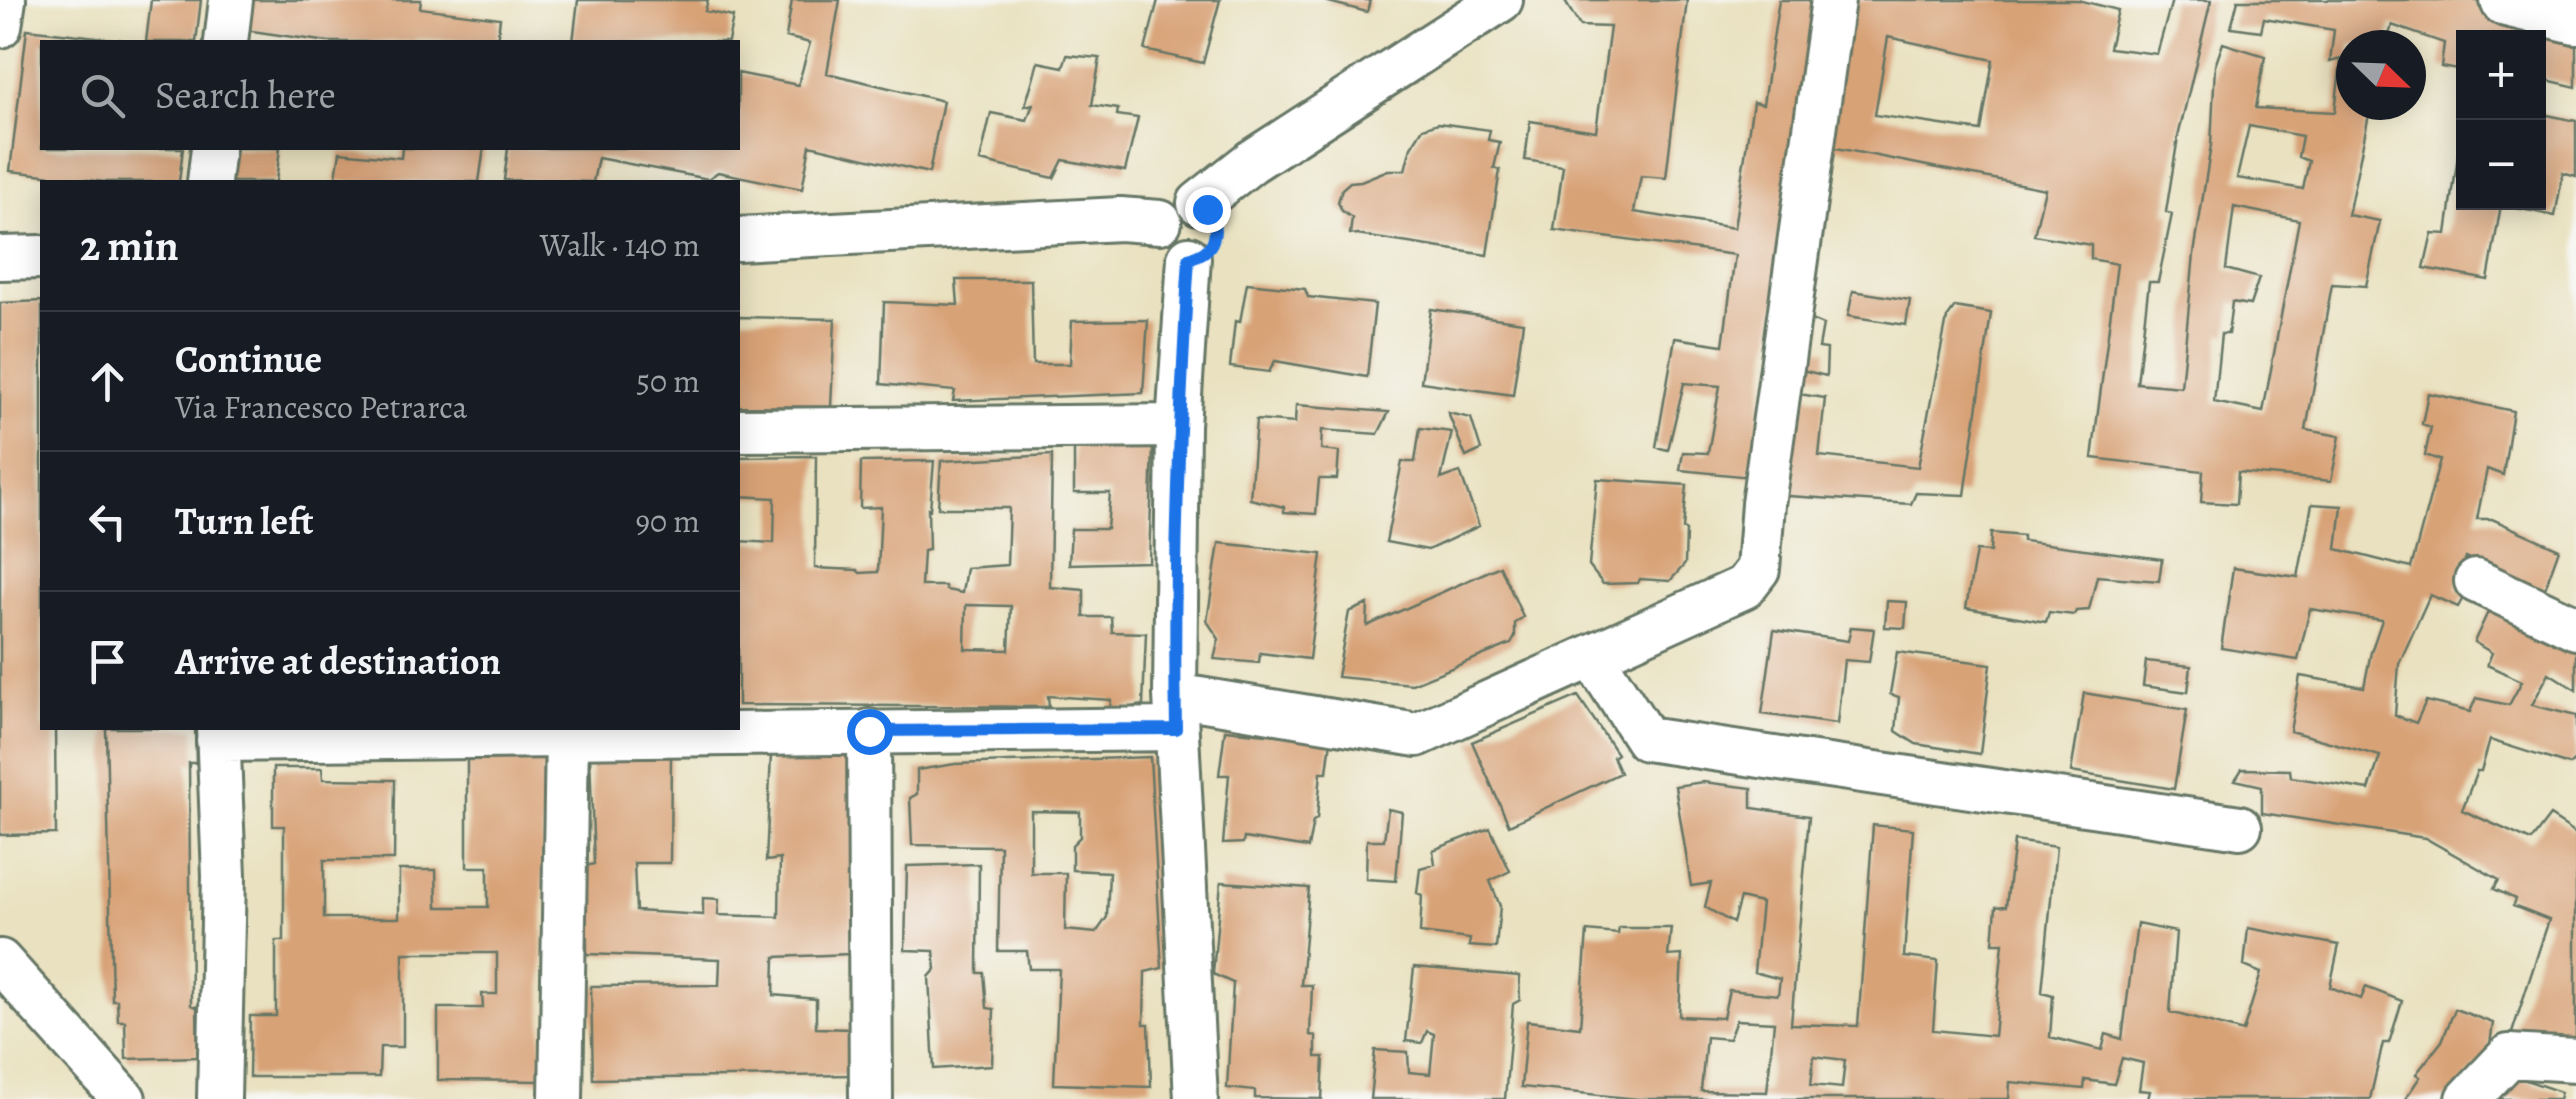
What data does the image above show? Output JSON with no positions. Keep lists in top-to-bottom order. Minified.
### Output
{"north":"bottom right","page":{"map_buttons":["+","−"],"search":"Search here","heading":["2 min","Walk · 140 m"],"list":[["Continue","Via Francesco Petrarca","50 m"],["Turn left","90 m"],"Arrive at destination"]}}
